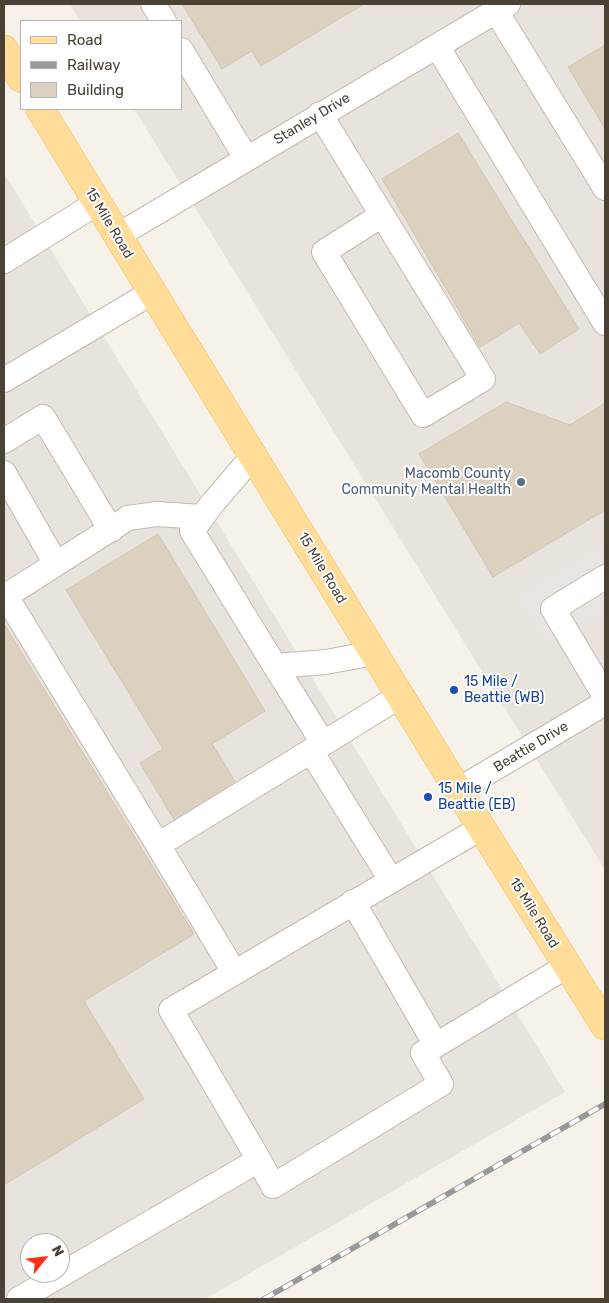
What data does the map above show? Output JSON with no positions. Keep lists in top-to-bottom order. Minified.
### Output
{"streets":{"main road":["15 Mile Road"],"street":["Stanley Drive","Beattie Drive"]},"crossings":[["Stanley Drive","15 Mile Road"],["15 Mile Road","Beattie Drive"]],"places":["Macomb County Community Mental Health","15 Mile / Beattie (WB)","15 Mile / Beattie (EB)"],"legend":["Road","Railway","Building"],"north":"top right"}
